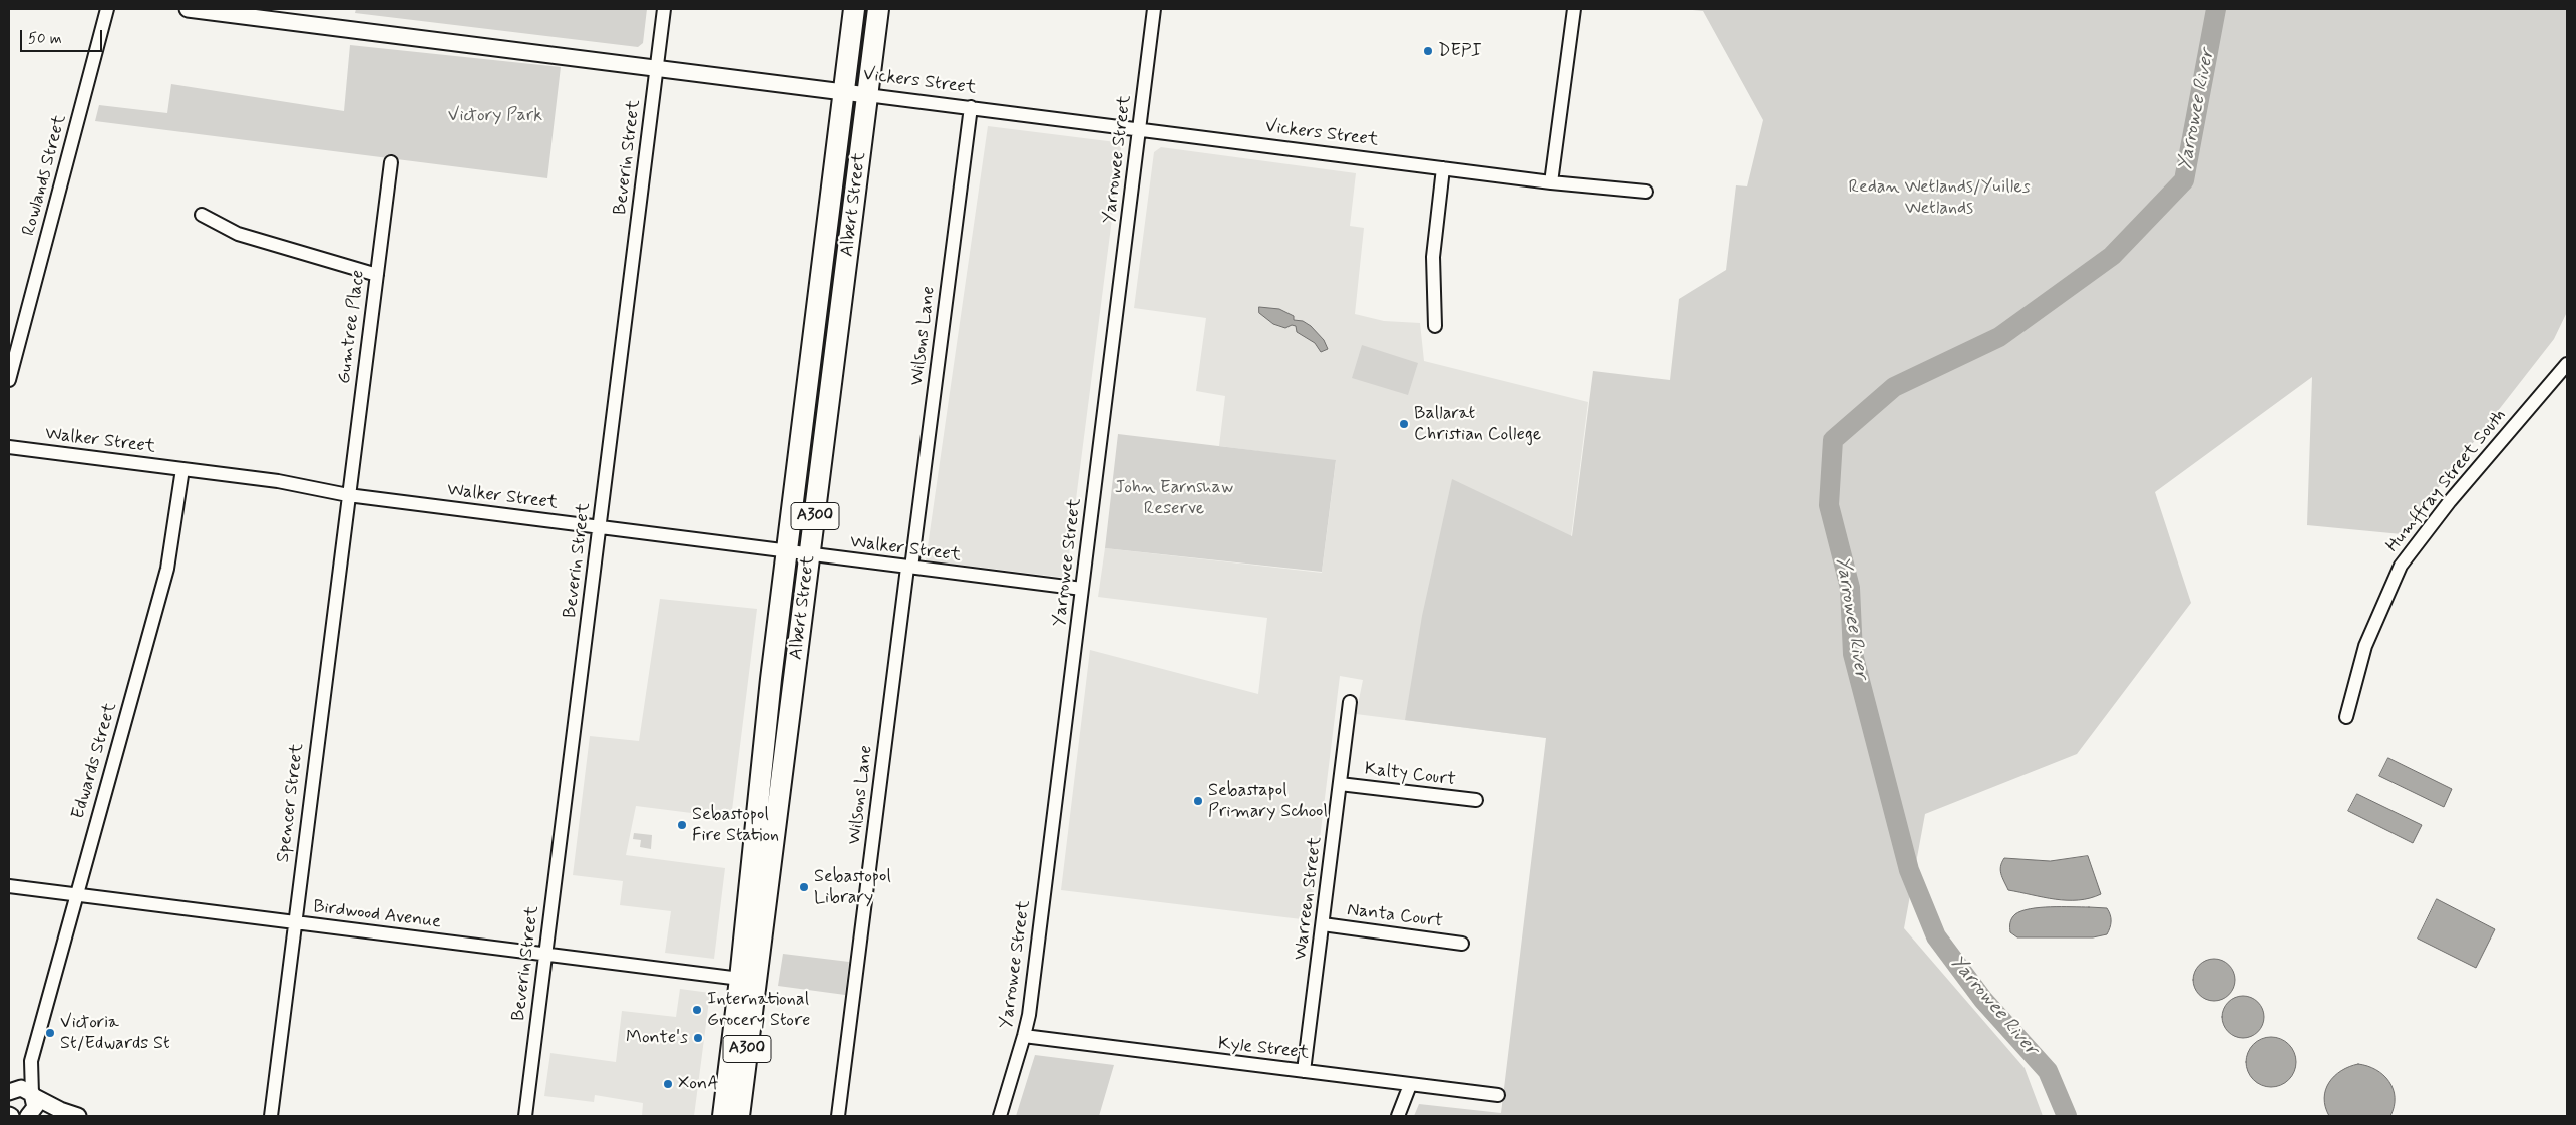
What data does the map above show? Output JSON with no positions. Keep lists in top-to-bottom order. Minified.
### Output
{"streets":{"highway":["Albert Street","A300"],"street":["Vickers Street","Beverin Street","Yarrowee Street","Rowlands Street","Gumtree Place","Wilsons Lane","Walker Street","Humffray Street South","Edwards Street","Kalty Court","Spencer Street","Warreen Street","Birdwood Avenue","Nanta Court","Kyle Street"]},"crossings":[["Vickers Street","Beverin Street"],["Vickers Street","Yarrowee Street"],["Vickers Street","Albert Street"],["Vickers Street","Wilsons Lane"],["Beverin Street","Walker Street"],["Beverin Street","Birdwood Avenue"],["Yarrowee Street","Walker Street"],["Yarrowee Street","Kyle Street"],["Albert Street","Walker Street"],["Albert Street","Birdwood Avenue"],["Gumtree Place","Walker Street"],["Gumtree Place","Spencer Street"],["Wilsons Lane","Walker Street"],["Walker Street","Edwards Street"],["Walker Street","Spencer Street"],["Edwards Street","Birdwood Avenue"],["Kalty Court","Warreen Street"],["Spencer Street","Birdwood Avenue"],["Warreen Street","Nanta Court"],["Warreen Street","Kyle Street"]],"water":["Yarrowee River"],"parks":["Victory Park","Redan Wetlands/Yuilles Wetlands","John Earnshaw Reserve"],"places":["DEPI","Ballarat Christian College","Sebastapol Primary School","Sebastopol Fire Station","Sebastopol Library","International Grocery Store","Victoria St/Edwards St","Monte's","XonA"],"scale_bar":"50 m"}
